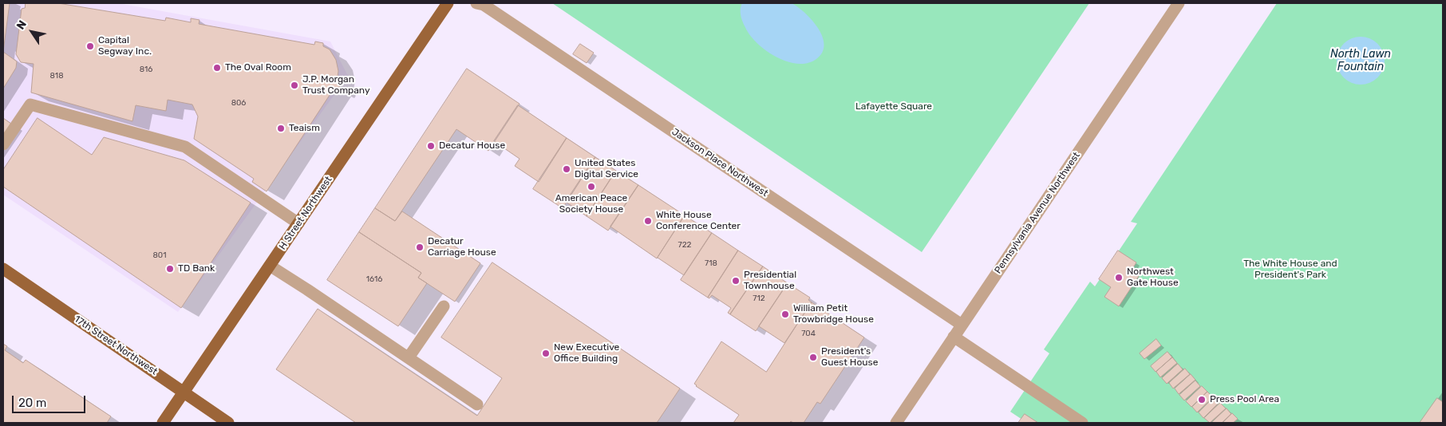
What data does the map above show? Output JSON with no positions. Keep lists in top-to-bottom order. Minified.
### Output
{"streets":{"main road":["H Street Northwest","17th Street Northwest"],"street":["Jackson Place Northwest","Pennsylvania Avenue Northwest"]},"crossings":[["Jackson Place Northwest","Pennsylvania Avenue Northwest"],["H Street Northwest","17th Street Northwest"]],"water":["North Lawn Fountain"],"parks":["Lafayette Square","The White House and President's Park"],"places":["Capital Segway Inc.","The Oval Room","J.P. Morgan Trust Company","Teaism","Decatur House","United States Digital Service","American Peace Society House","White House Conference Center","Decatur Carriage House","TD Bank","Northwest Gate House","Presidential Townhouse","William Petit Trowbridge House","New Executive Office Building","President's Guest House","Press Pool Area"],"house_numbers":["816","818","806","722","801","718","1616","712","704"],"scale_bar":"20 m","north":"top left"}
